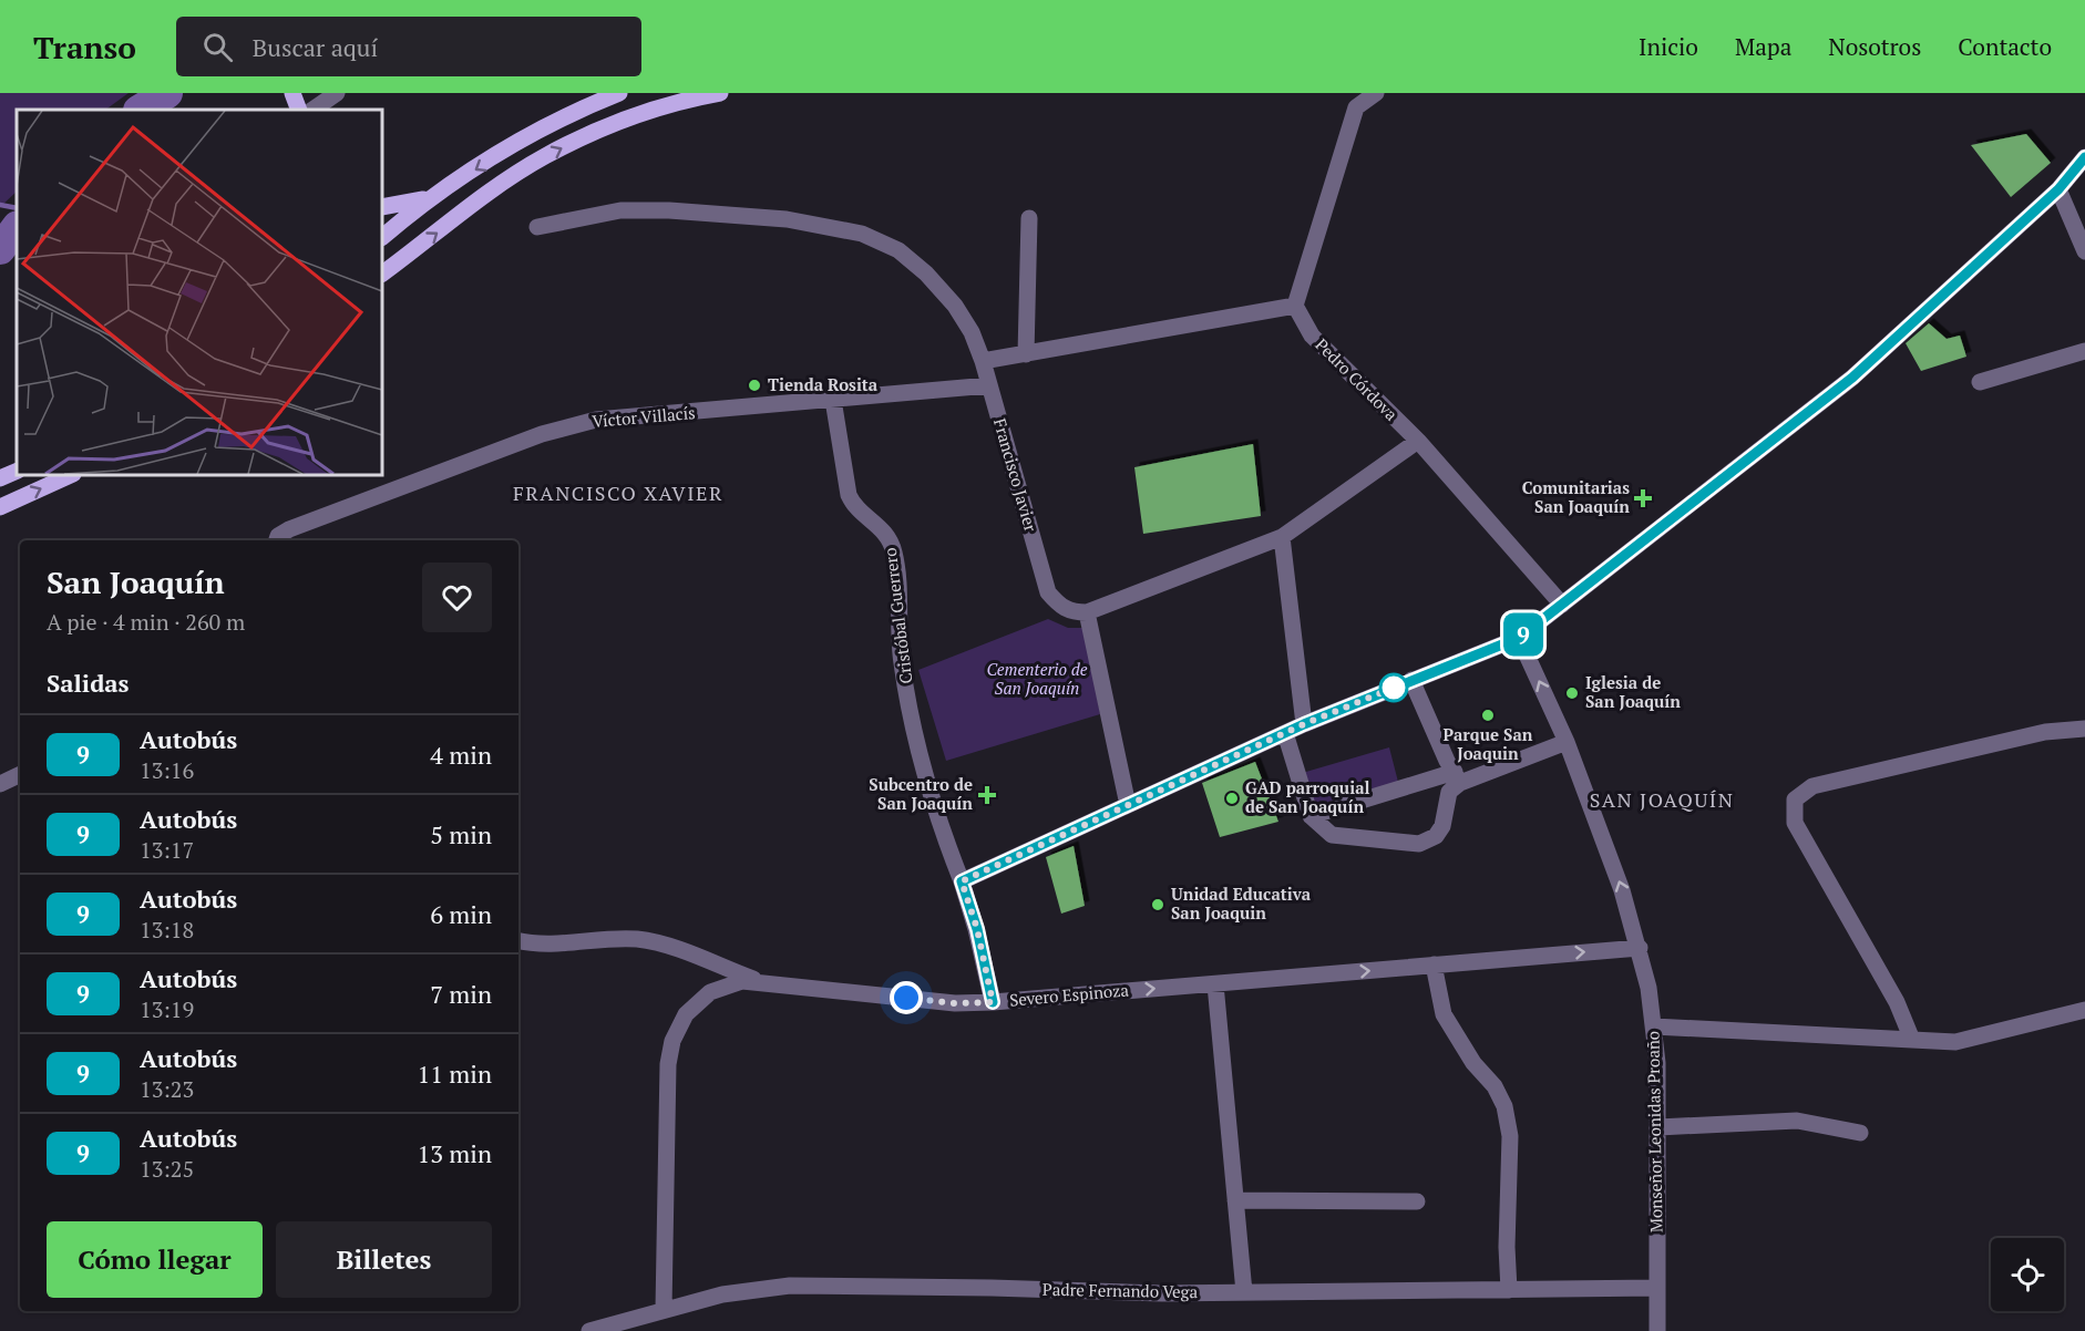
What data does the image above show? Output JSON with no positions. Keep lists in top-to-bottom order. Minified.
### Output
{"streets":{"street":["Pedro Córdova","Víctor Villacís","Francisco Javier","Cristóbal Guerrero","Severo Espinoza","Monseñor Leonidas Proaño","Padre Fernando Vega"]},"crossings":[["Víctor Villacís","Francisco Javier"],["Víctor Villacís","Cristóbal Guerrero"],["Cristóbal Guerrero","Severo Espinoza"],["Severo Espinoza","Monseñor Leonidas Proaño"],["Severo Espinoza","Padre Fernando Vega"],["Monseñor Leonidas Proaño","Padre Fernando Vega"]],"one_way":["Severo Espinoza"],"districts":["FRANCISCO XAVIER","SAN JOAQUÍN"],"parks":["Cementerio de San Joaquín"],"places":{"other":["Tienda Rosita","Iglesia de San Joaquín","Parque San Joaquin","GAD parroquial de San Joaquín","Unidad Educativa San Joaquin"],"health":["Comunitarias San Joaquín","Subcentro de San Joaquín"]},"lines":["bus line 9"],"page":{"header":"Transo","search":"Buscar aquí","nav":["Inicio","Mapa","Nosotros","Contacto"],"on_map":"9","heading":[["San Joaquín","A pie · 4 min · 260 m"],"Salidas"],"list":[{"mark":"9","name":"Autobús","note":"13:16","value":"4 min"},{"mark":"9","name":"Autobús","note":"13:17","value":"5 min"},{"mark":"9","name":"Autobús","note":"13:18","value":"6 min"},{"mark":"9","name":"Autobús","note":"13:19","value":"7 min"},{"mark":"9","name":"Autobús","note":"13:23","value":"11 min"},{"mark":"9","name":"Autobús","note":"13:25","value":"13 min"}],"buttons":["Cómo llegar","Billetes"]}}
